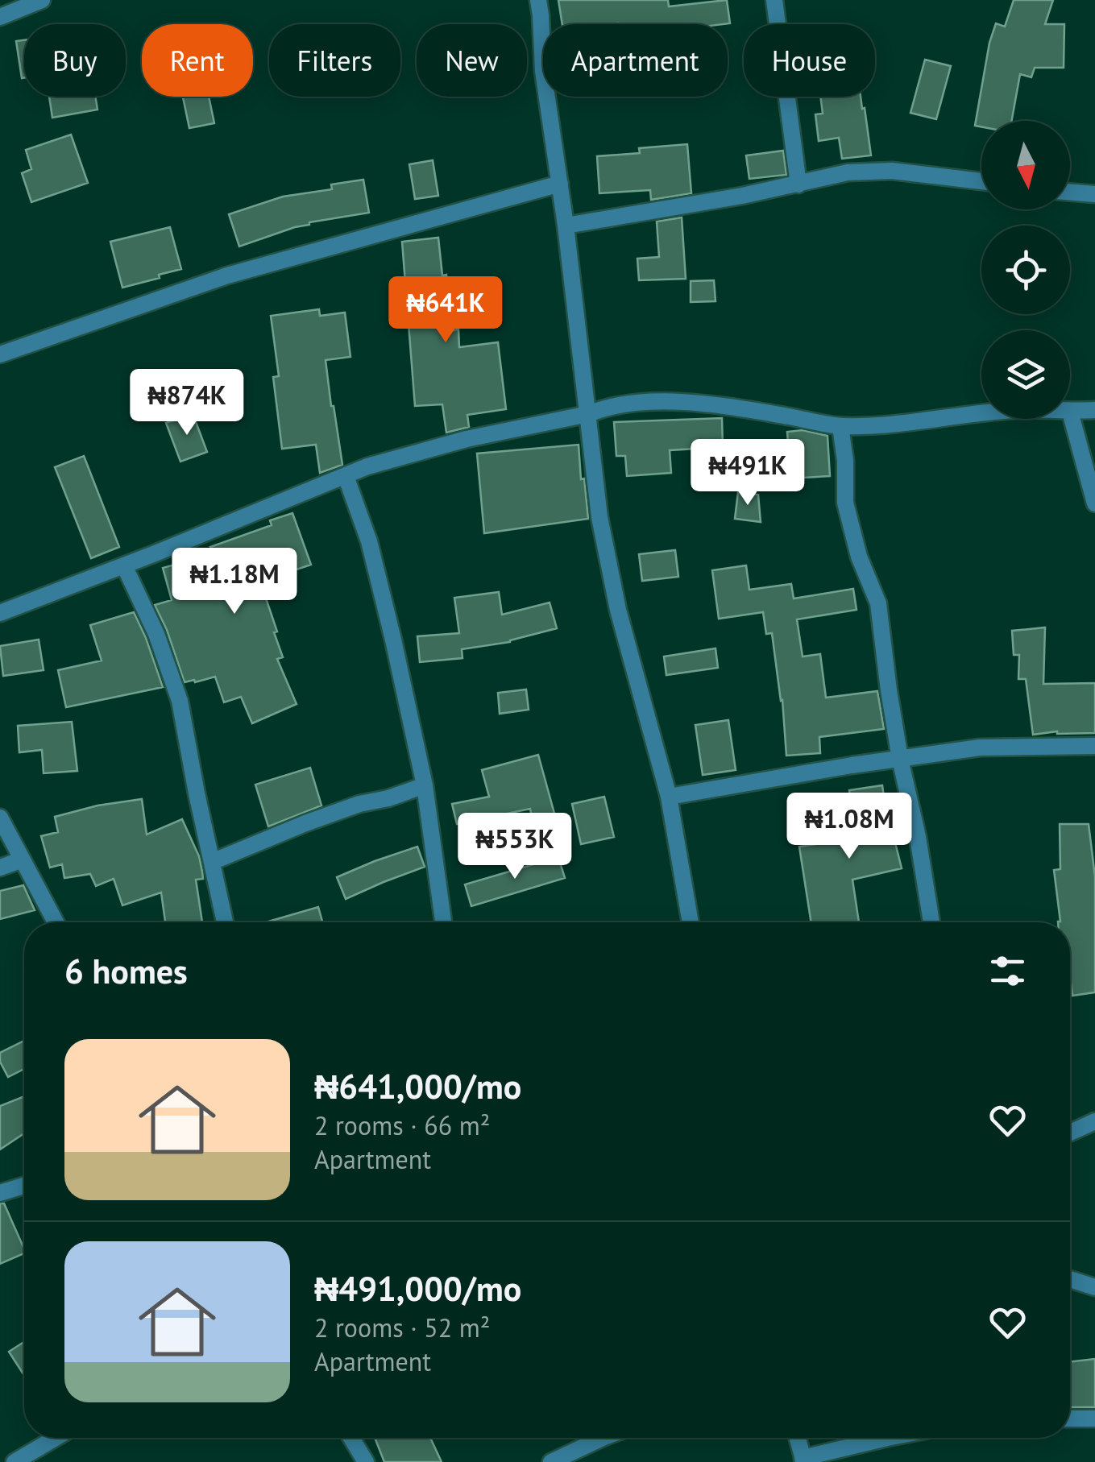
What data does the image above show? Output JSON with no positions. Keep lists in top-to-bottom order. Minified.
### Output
{"north":"bottom","page":{"chip":["Buy","Rent","Filters","New","Apartment","House"],"price":["₦641K","₦874K","₦491K","₦1.18M","₦1.08M","₦553K"],"heading":"6 homes","list":[{"name":"₦641,000/mo","note":"2 rooms · 66 m² · Apartment"},{"name":"₦491,000/mo","note":"2 rooms · 52 m² · Apartment"}]}}
